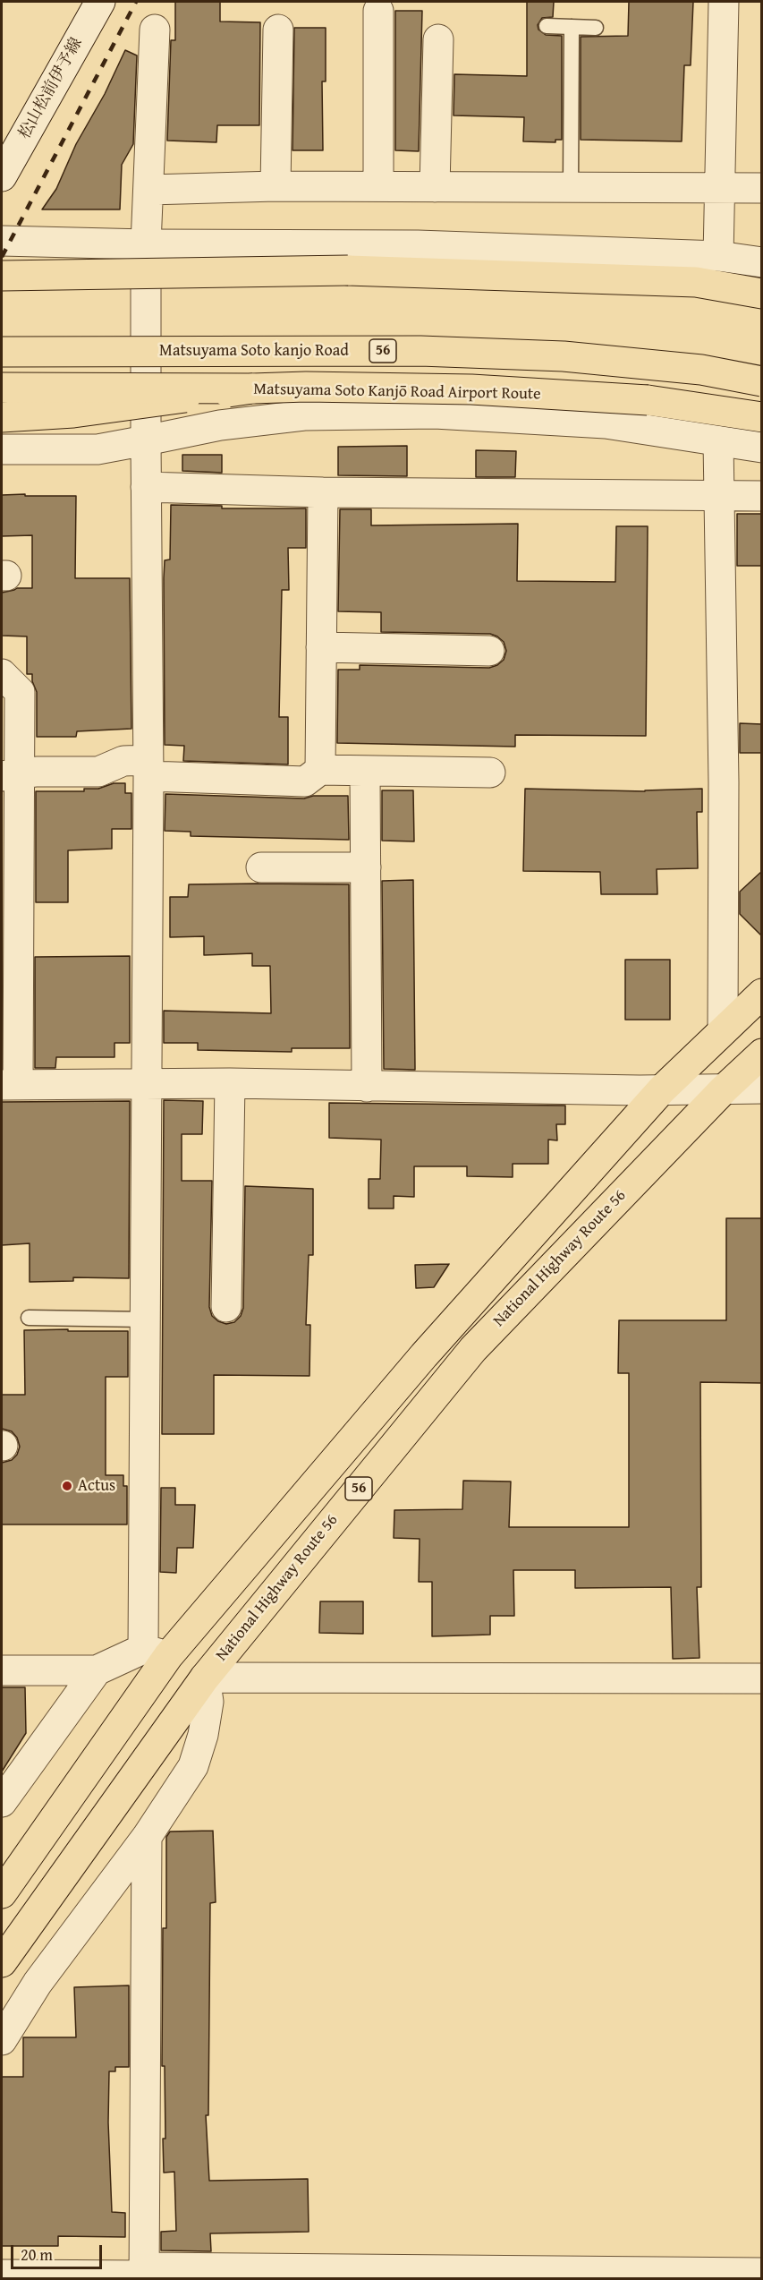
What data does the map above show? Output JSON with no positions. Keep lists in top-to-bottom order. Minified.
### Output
{"streets":{"highway":["Matsuyama Soto kanjo Road","56","Matsuyama Soto Kanjō Road Airport Route","National Highway Route 56"],"street":["松山松前伊予線"]},"places":["Actus"],"scale_bar":"20 m"}
